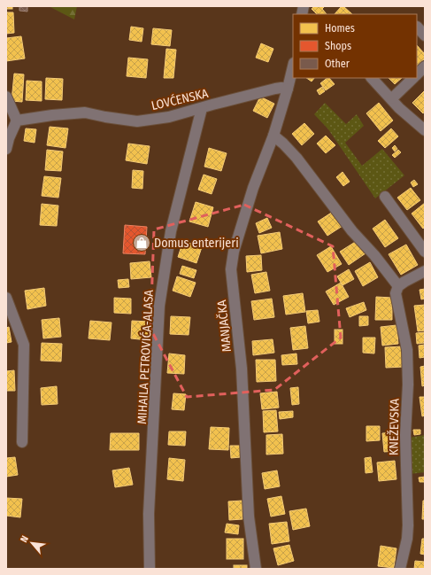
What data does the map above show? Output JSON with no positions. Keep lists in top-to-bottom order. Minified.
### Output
{"streets":{"street":["LOVĆENSKA","MANJAČKA","MIHAILA PETROVIĆA-ALASA","KNEŽEVSKA"]},"crossings":[["LOVĆENSKA","MANJAČKA"],["LOVĆENSKA","MIHAILA PETROVIĆA-ALASA"]],"places":{"shop":["Domus enterijeri"]},"legend":["Homes","Shops","Other"],"north":"top left"}
